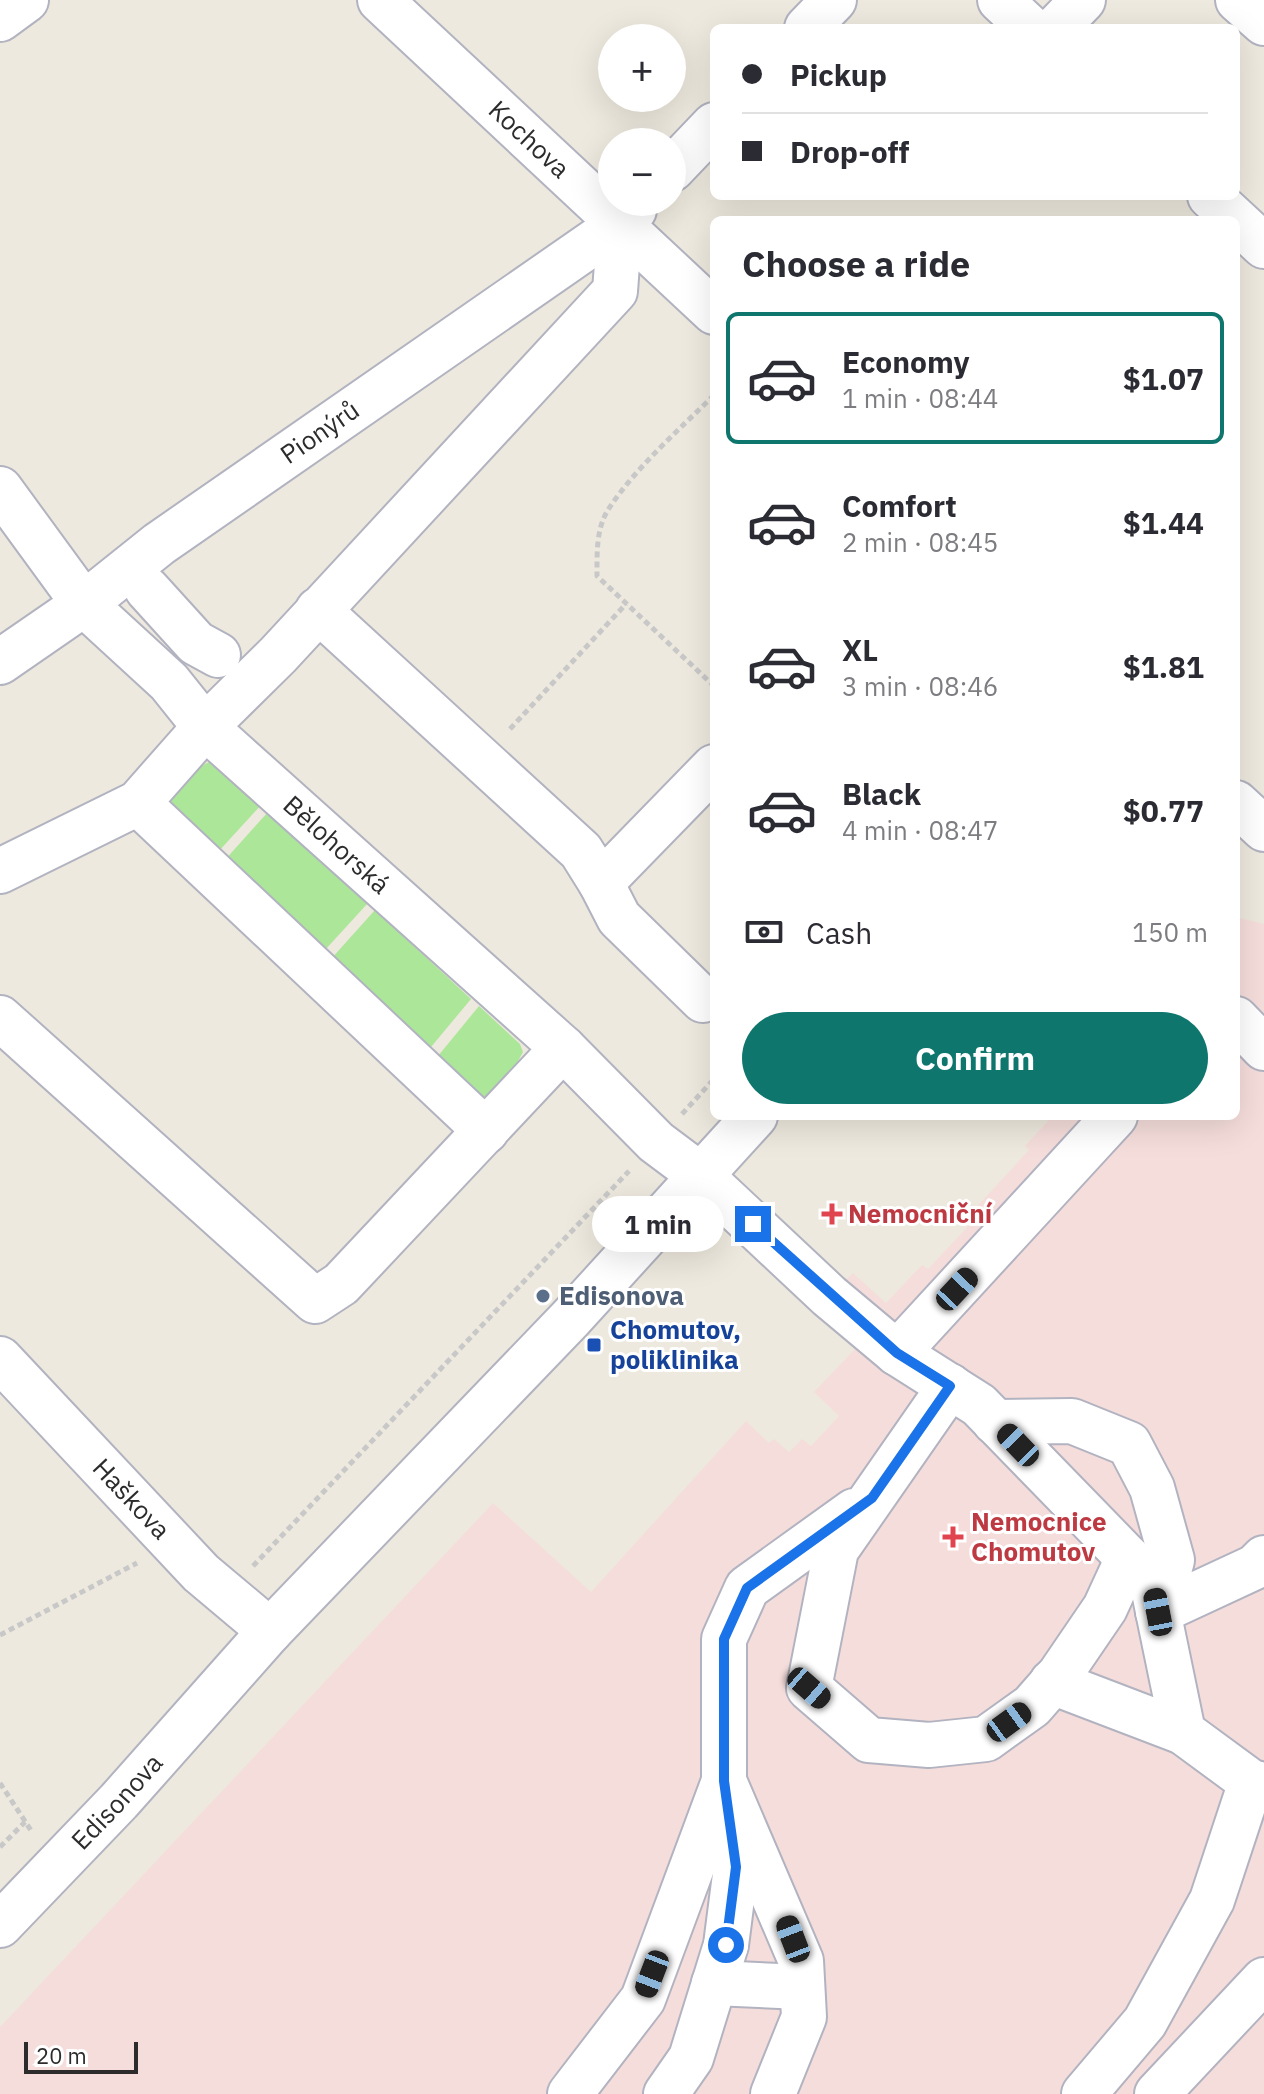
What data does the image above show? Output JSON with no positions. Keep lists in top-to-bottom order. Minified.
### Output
{"streets":{"street":["Kochova","Pionýrů","Bělohorská","Haškova","Edisonova"]},"crossings":[["Pionýrů","Bělohorská"],["Bělohorská","Edisonova"],["Haškova","Edisonova"]],"places":{"health":["Nemocniční","Nemocnice Chomutov"],"other":["Edisonova"],"transit":["Chomutov, poliklinika"]},"scale_bar":"20 m","page":{"map_buttons":["+","−"],"banner":["Pickup","Drop-off"],"heading":"Choose a ride","list":[{"name":"Economy","note":"1 min · 08:44","value":"$1.07"},{"name":"Comfort","note":"2 min · 08:45","value":"$1.44"},{"name":"XL","note":"3 min · 08:46","value":"$1.81"},{"name":"Black","note":"4 min · 08:47","value":"$0.77"}],"pay":["Cash","150 m"],"buttons":"Confirm","bubble":"1 min","scale":"20 m"}}
